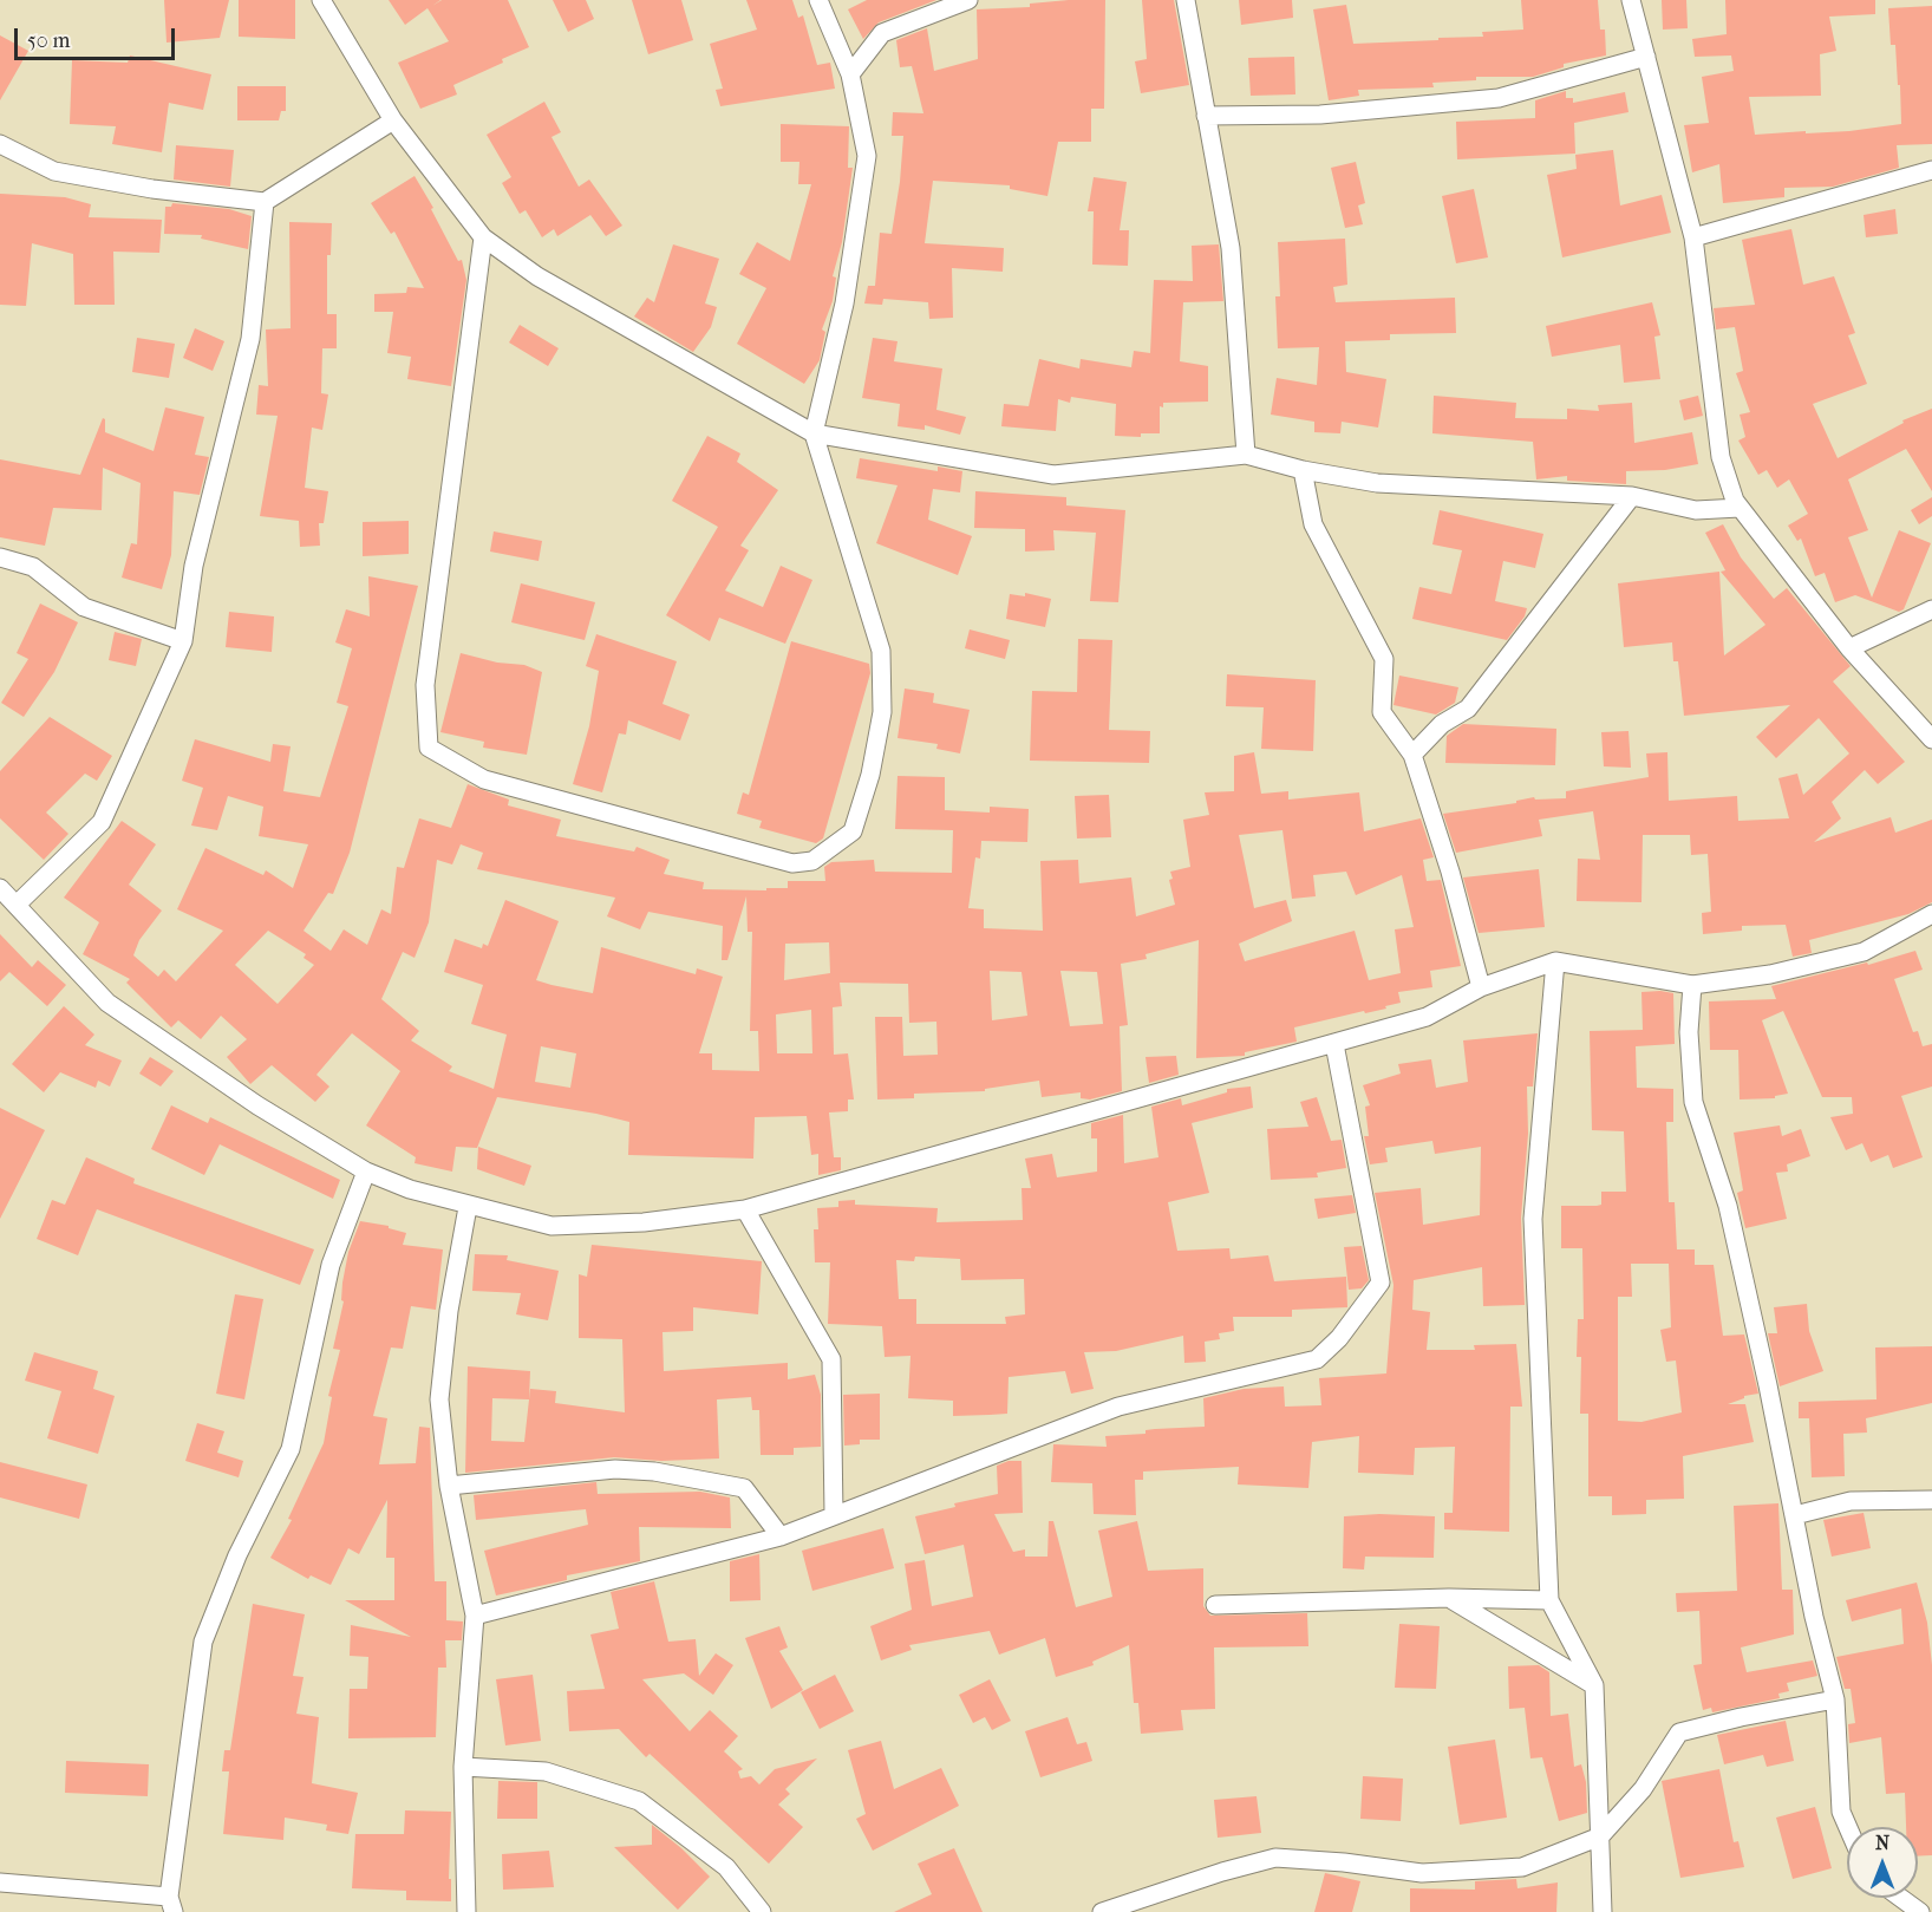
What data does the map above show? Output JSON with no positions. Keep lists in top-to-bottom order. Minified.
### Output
{"scale_bar":"50 m","north":"top"}
